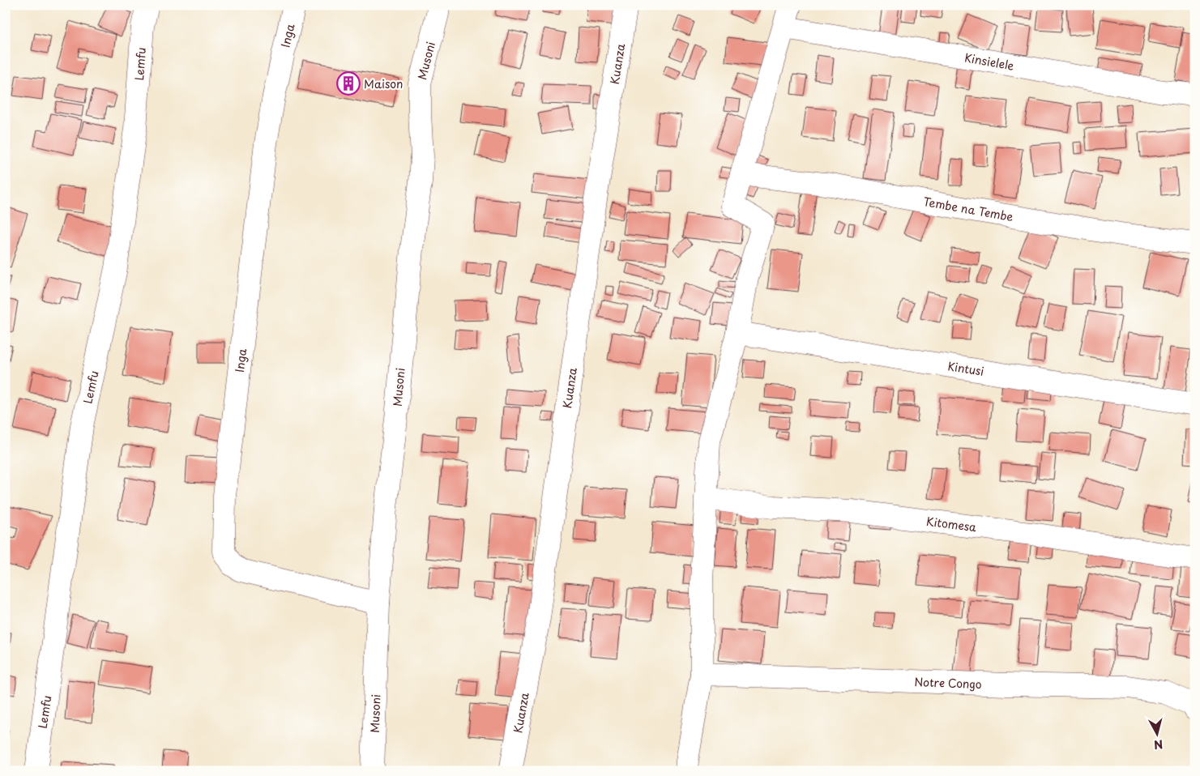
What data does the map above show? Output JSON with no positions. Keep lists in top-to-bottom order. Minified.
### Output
{"streets":{"street":["Inga","Musoni","Kinsielele","Lemfu","Kuanza","Tembe na Tembe","Kintusi","Kitomesa","Notre Congo"]},"crossings":[["Inga","Musoni"]],"places":{"building":["Maison"]},"north":"bottom"}
